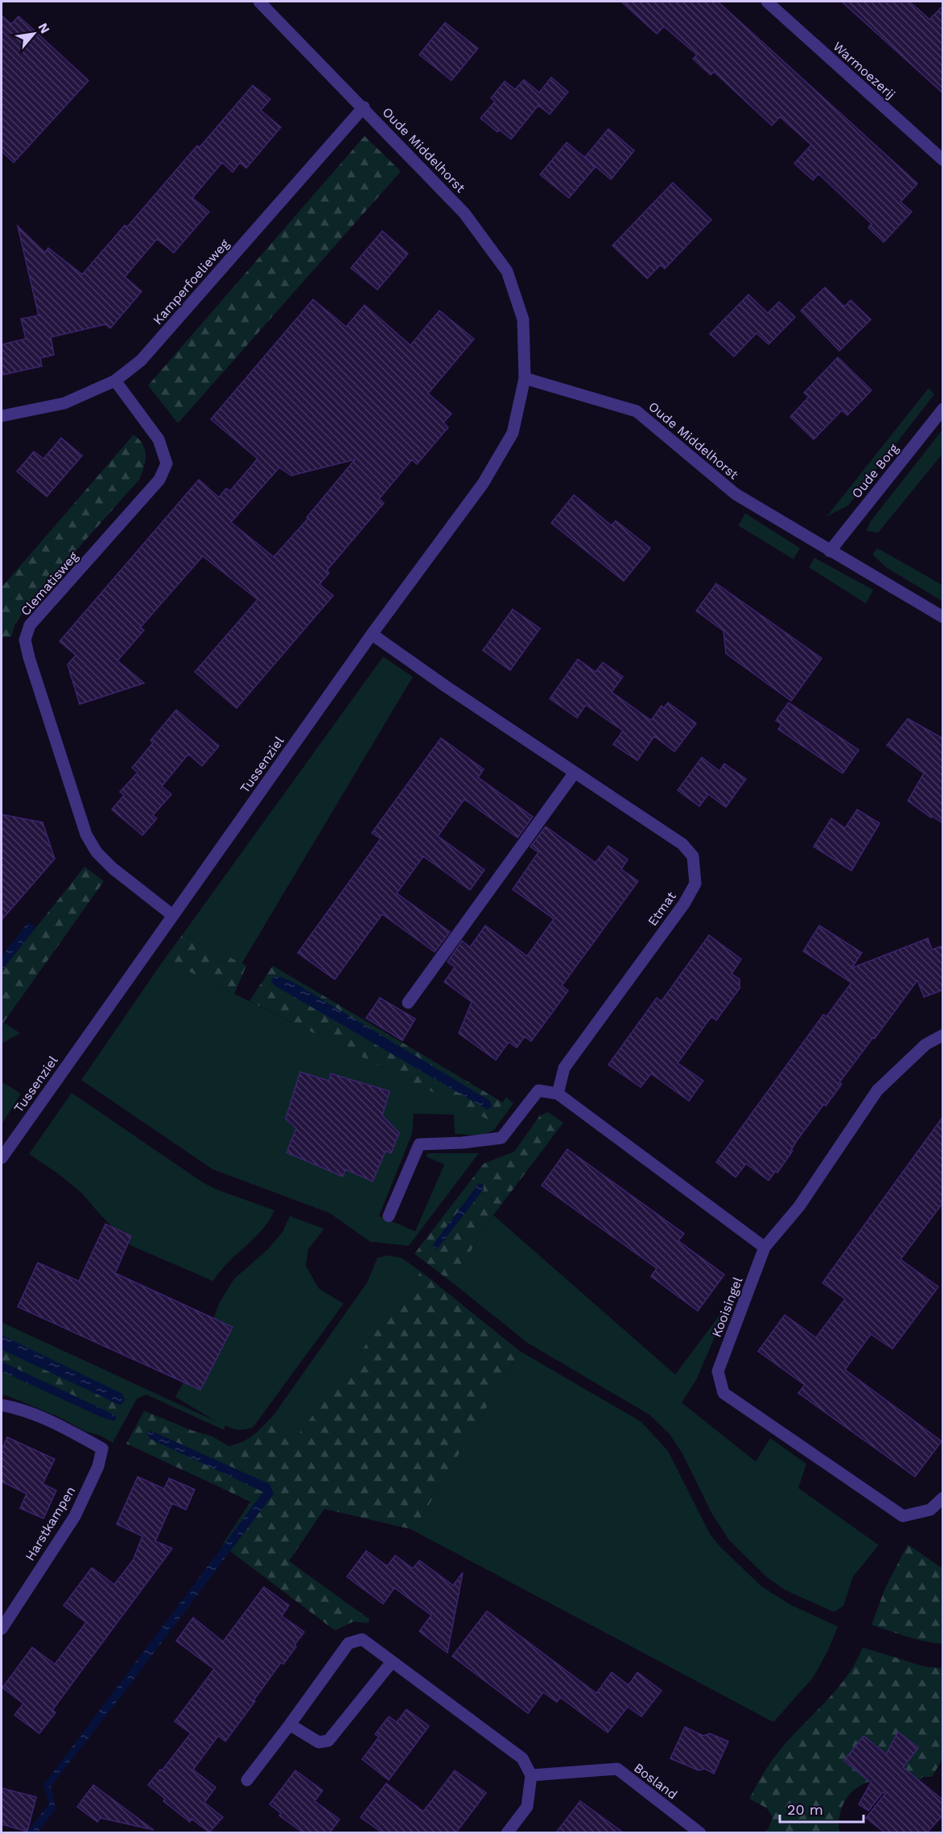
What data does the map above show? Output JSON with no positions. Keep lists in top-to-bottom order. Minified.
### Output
{"streets":{"street":["Warmoezerij","Oude Middelhorst","Kamperfoelieweg","Oude Borg","Clematisweg","Tussenziel","Etmat","Kooisingel","Harstkampen","Bosland"]},"crossings":[["Oude Middelhorst","Kamperfoelieweg"],["Oude Middelhorst","Oude Borg"],["Oude Middelhorst","Tussenziel"],["Kamperfoelieweg","Clematisweg"],["Clematisweg","Tussenziel"],["Tussenziel","Etmat"]],"scale_bar":"20 m","north":"top right"}
